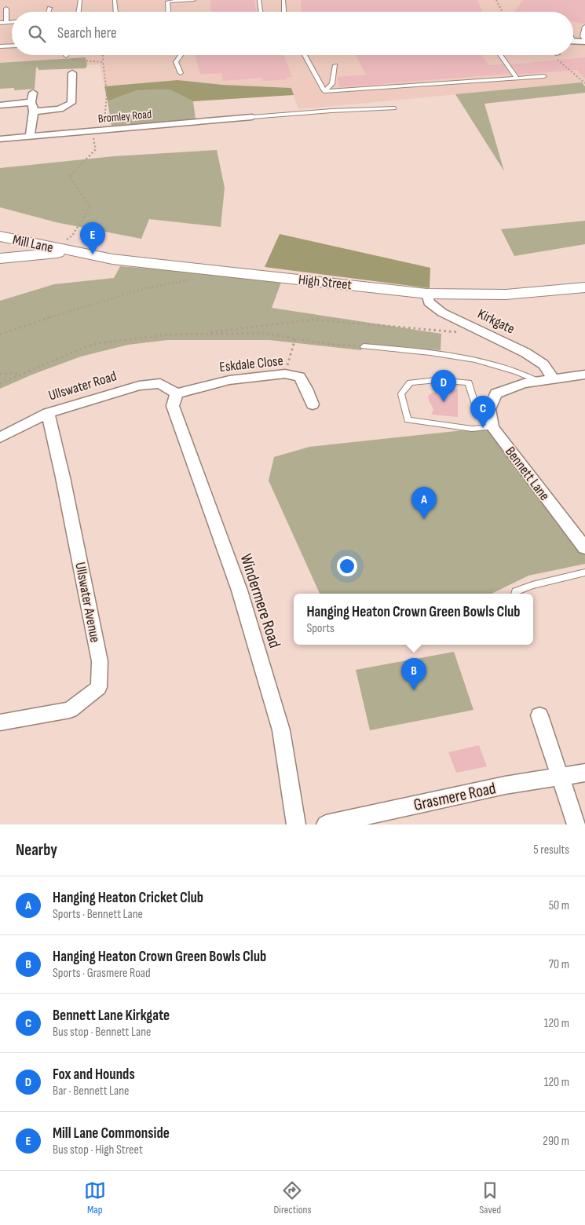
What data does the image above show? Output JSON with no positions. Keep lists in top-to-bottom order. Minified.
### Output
{"streets":{"street":["Bromley Road","Mill Lane","High Street","Kirkgate","Eskdale Close","Ullswater Road","Bennett Lane","Windermere Road","Ullswater Avenue","Grasmere Road"]},"crossings":[["Mill Lane","High Street"],["High Street","Kirkgate"],["Eskdale Close","Ullswater Road"],["Eskdale Close","Windermere Road"],["Ullswater Road","Windermere Road"],["Ullswater Road","Ullswater Avenue"]],"page":{"search":"Search here","pins":["E","D","C","A","B"],"popup":["Hanging Heaton Crown Green Bowls Club","Sports"],"heading":["Nearby","5 results"],"list":[{"mark":"A","name":"Hanging Heaton Cricket Club","note":"Sports · Bennett Lane","value":"50 m"},{"mark":"B","name":"Hanging Heaton Crown Green Bowls Club","note":"Sports · Grasmere Road","value":"70 m"},{"mark":"C","name":"Bennett Lane Kirkgate","note":"Bus stop · Bennett Lane","value":"120 m"},{"mark":"D","name":"Fox and Hounds","note":"Bar · Bennett Lane","value":"120 m"},{"mark":"E","name":"Mill Lane Commonside","note":"Bus stop · High Street","value":"290 m"}],"nav":["Map","Directions","Saved"]}}
